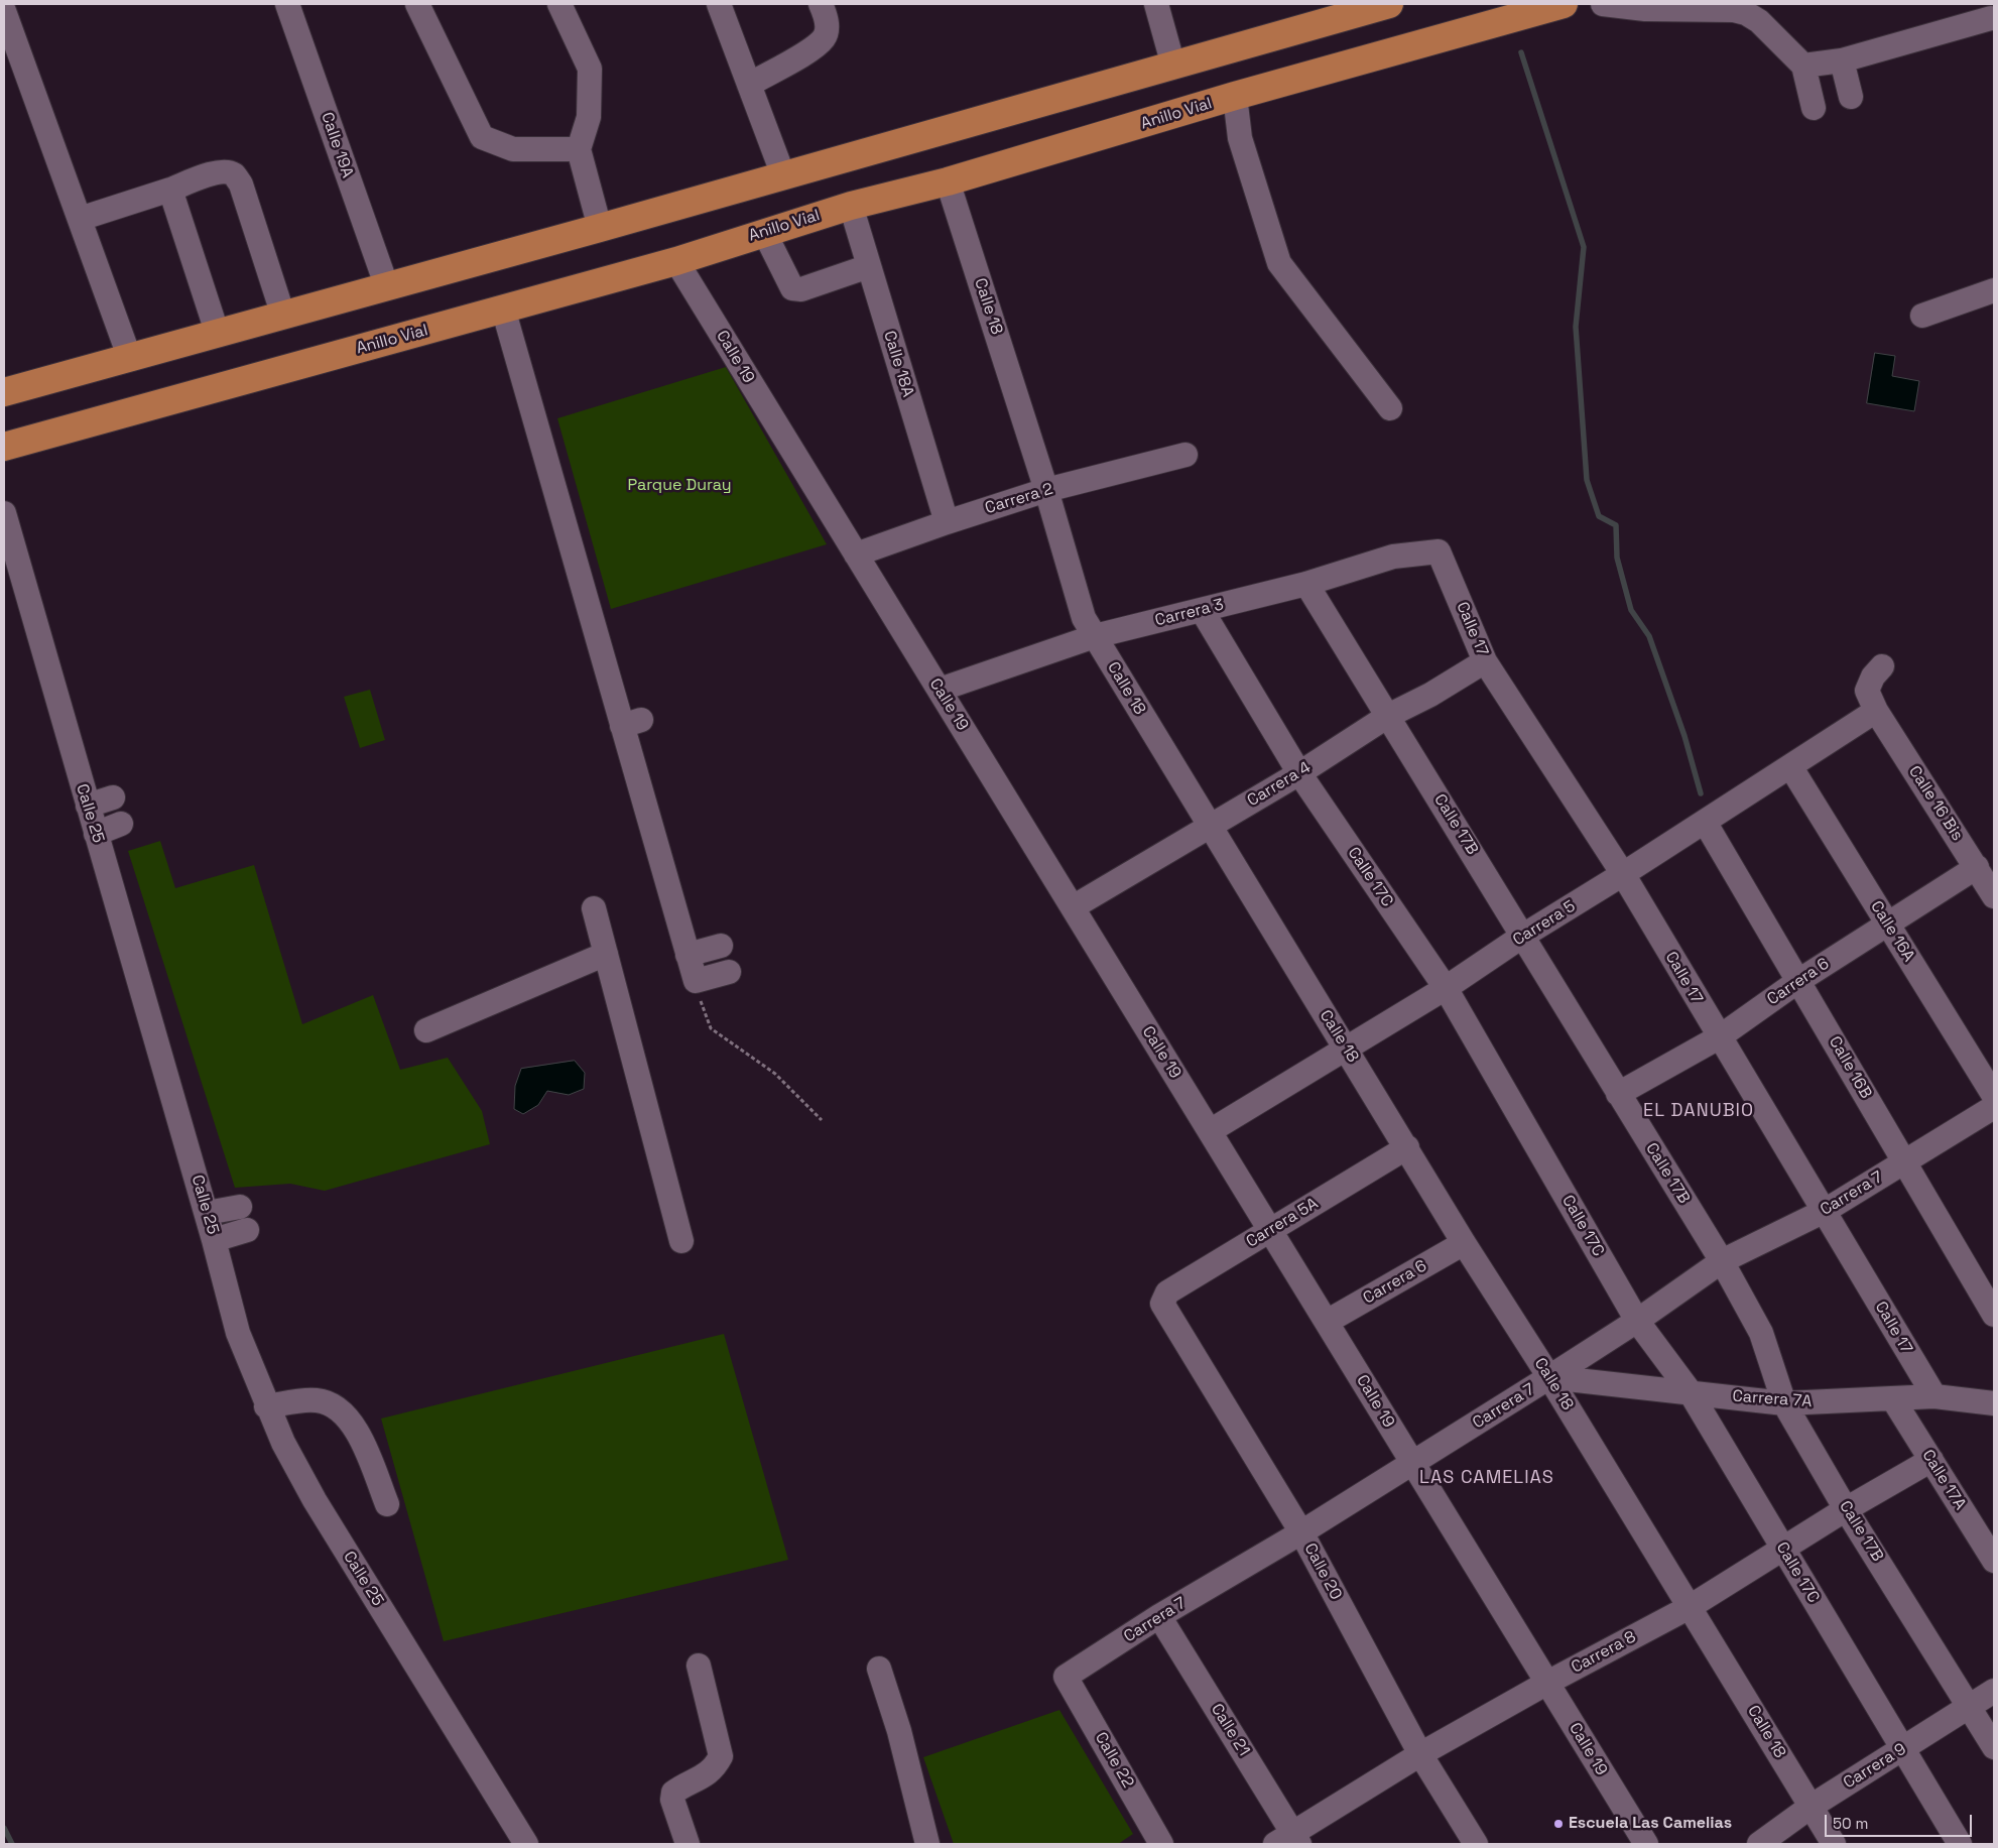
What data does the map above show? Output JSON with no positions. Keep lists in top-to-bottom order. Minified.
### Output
{"streets":{"highway":["Anillo Vial"],"street":["Calle 19A","Calle 18","Calle 19","Calle 18A","Carrera 2","Carrera 3","Calle 17","Carrera 4","Calle 16 Bis","Calle 25","Calle 17B","Calle 17C","Carrera 5","Calle 16A","Carrera 6","Calle 16B","Carrera 7","Carrera 5A","Carrera 7A","Calle 17A","Calle 20","Carrera 8","Calle 21","Calle 22","Carrera 9"]},"crossings":[["Anillo Vial","Calle 18"],["Anillo Vial","Calle 19"],["Anillo Vial","Calle 18A"],["Calle 18","Carrera 2"],["Calle 18","Carrera 3"],["Calle 18","Carrera 4"],["Calle 18","Carrera 5"],["Calle 18","Carrera 6"],["Calle 18","Carrera 7"],["Calle 18","Carrera 5A"],["Calle 18","Carrera 7A"],["Calle 18","Carrera 8"],["Calle 18","Carrera 9"],["Calle 19","Carrera 2"],["Calle 19","Carrera 3"],["Calle 19","Carrera 4"],["Calle 19","Carrera 5"],["Calle 19","Carrera 6"],["Calle 19","Carrera 7"],["Calle 19","Carrera 5A"],["Calle 19","Carrera 8"],["Calle 18A","Carrera 2"],["Carrera 3","Calle 17"],["Carrera 3","Calle 17B"],["Carrera 3","Calle 17C"],["Calle 17","Carrera 4"],["Calle 17","Carrera 5"],["Calle 17","Carrera 6"],["Calle 17","Carrera 7"],["Calle 17","Carrera 7A"],["Carrera 4","Calle 17B"],["Carrera 4","Calle 17C"],["Calle 16 Bis","Carrera 5"],["Calle 16 Bis","Carrera 6"],["Calle 17B","Carrera 5"],["Calle 17B","Carrera 6"],["Calle 17B","Carrera 7"],["Calle 17B","Carrera 7A"],["Calle 17B","Carrera 8"],["Calle 17B","Carrera 9"],["Calle 17C","Carrera 5"],["Calle 17C","Carrera 7"],["Calle 17C","Carrera 7A"],["Calle 17C","Carrera 8"],["Calle 17C","Carrera 9"],["Carrera 5","Calle 16A"],["Carrera 5","Calle 16B"],["Calle 16A","Carrera 6"],["Carrera 6","Calle 16B"],["Calle 16B","Carrera 7"],["Carrera 7","Carrera 7A"],["Carrera 7","Calle 20"],["Carrera 7","Calle 21"],["Carrera 7","Calle 22"],["Carrera 5A","Calle 20"],["Carrera 7A","Calle 17A"],["Calle 17A","Carrera 8"],["Calle 20","Carrera 8"],["Carrera 8","Calle 21"]],"districts":["EL DANUBIO","LAS CAMELIAS"],"parks":["Parque Duray"],"places":["Escuela Las Camelias"],"scale_bar":"50 m"}
